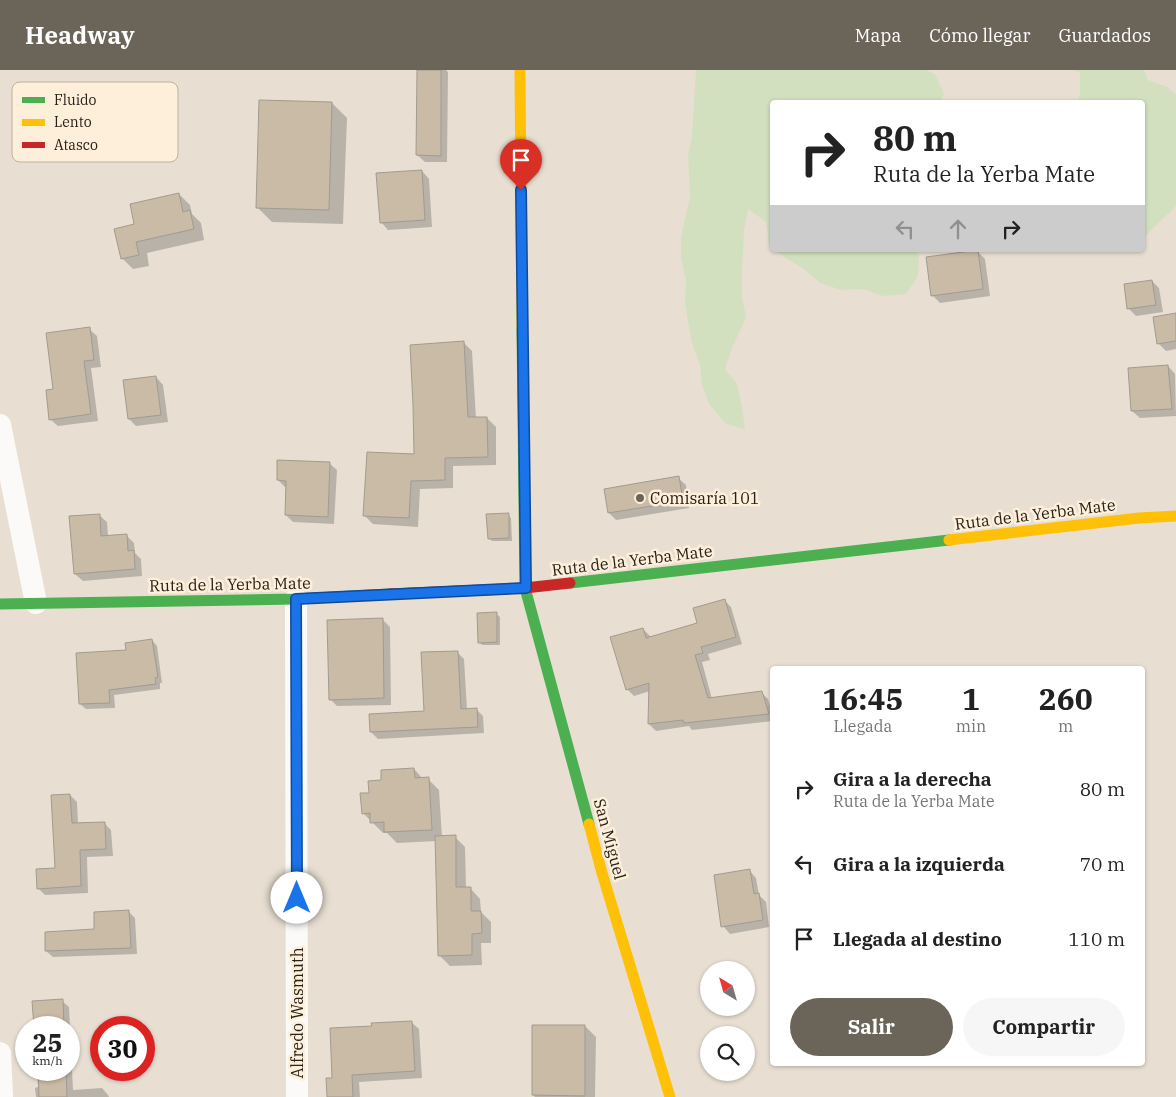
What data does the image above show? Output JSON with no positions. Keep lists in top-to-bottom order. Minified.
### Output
{"streets":{"main road":["Ruta de la Yerba Mate","San Miguel"],"street":["Alfredo Wasmuth"]},"crossings":[["Ruta de la Yerba Mate","San Miguel"],["Ruta de la Yerba Mate","Alfredo Wasmuth"]],"places":["Comisaría 101"],"legend":["Fluido","Lento","Atasco"],"north":"top left","page":{"header":"Headway","nav":["Mapa","Cómo llegar","Guardados"],"turn":["80 m","Ruta de la Yerba Mate"],"eta":["16:45","Llegada","1","min","260","m"],"list":[{"name":"Gira a la derecha","note":"Ruta de la Yerba Mate","value":"80 m"},{"name":"Gira a la izquierda","value":"70 m"},{"name":"Llegada al destino","value":"110 m"}],"buttons":["Salir","Compartir"],"speed":"25 km/h","limit":"30"}}
